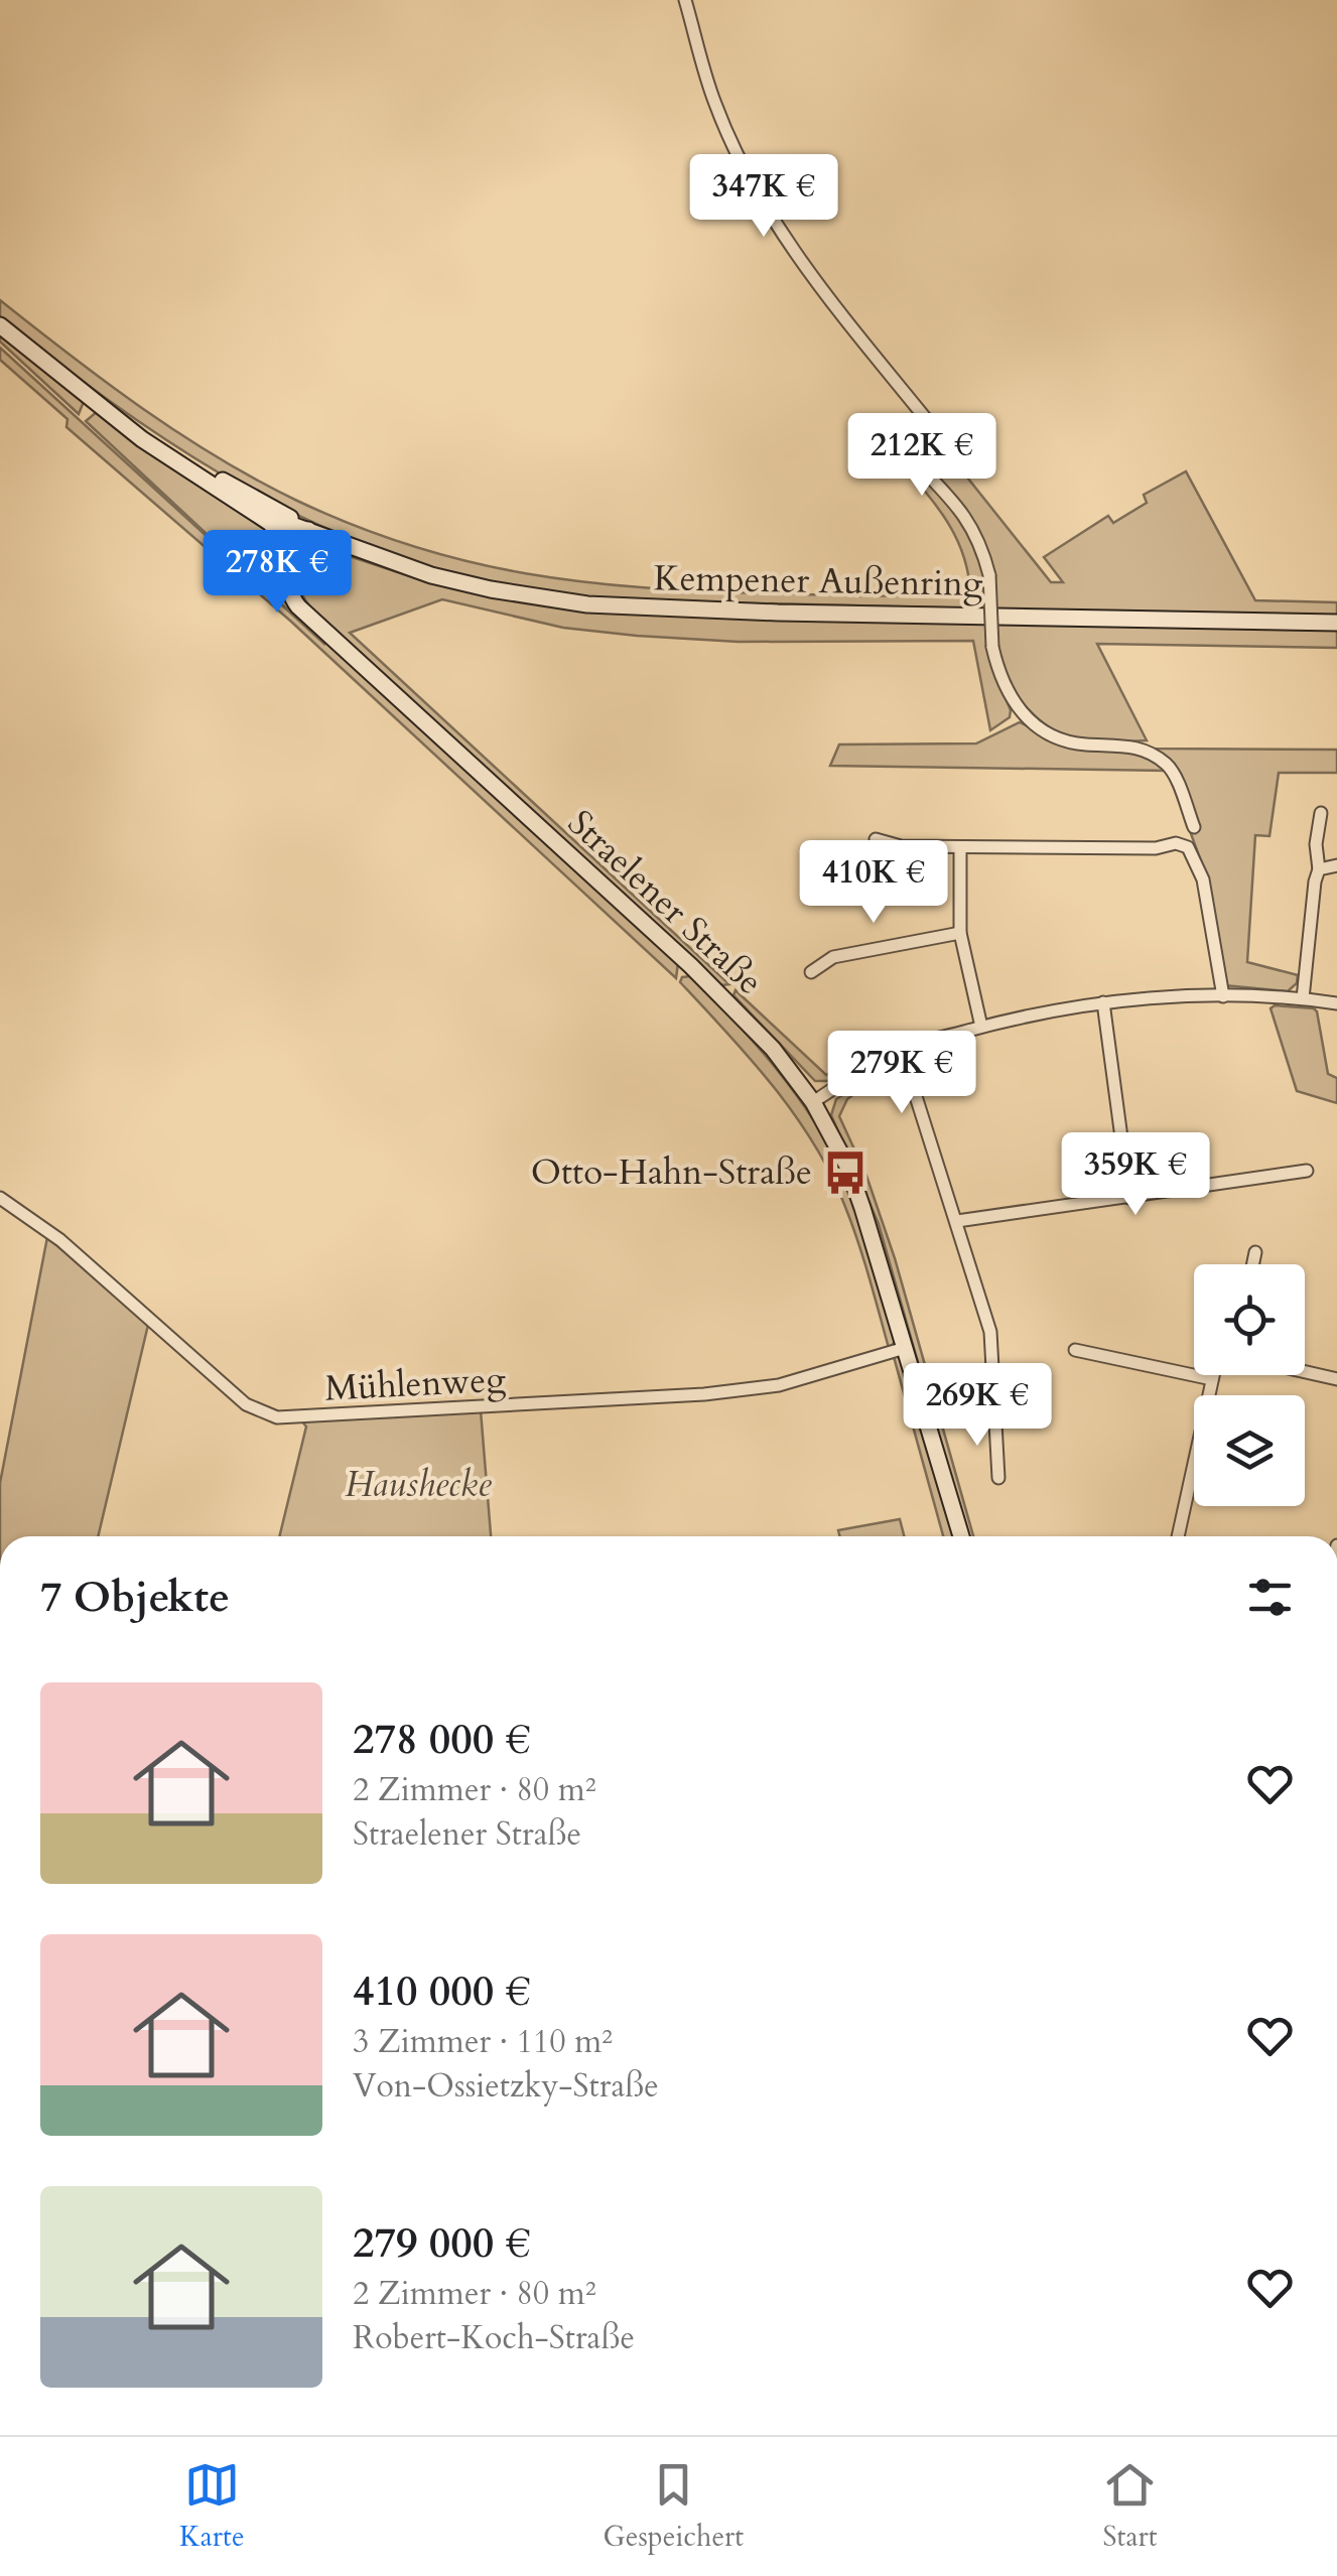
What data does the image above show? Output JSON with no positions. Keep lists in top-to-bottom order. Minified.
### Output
{"streets":{"main road":["Kempener Außenring","Straelener Straße"],"street":["Mühlenweg"]},"crossings":[["Kempener Außenring","Straelener Straße"],["Straelener Straße","Mühlenweg"]],"parks":["Haushecke"],"places":{"bus stop":["Otto-Hahn-Straße"]},"page":{"price":["347K €","212K €","278K €","410K €","279K €","359K €","269K €"],"heading":"7 Objekte","list":[{"name":"278 000 €","note":"2 Zimmer · 80 m² · Straelener Straße"},{"name":"410 000 €","note":"3 Zimmer · 110 m² · Von-Ossietzky-Straße"},{"name":"279 000 €","note":"2 Zimmer · 80 m² · Robert-Koch-Straße"}],"tabs":["Karte","Gespeichert","Start"]}}
